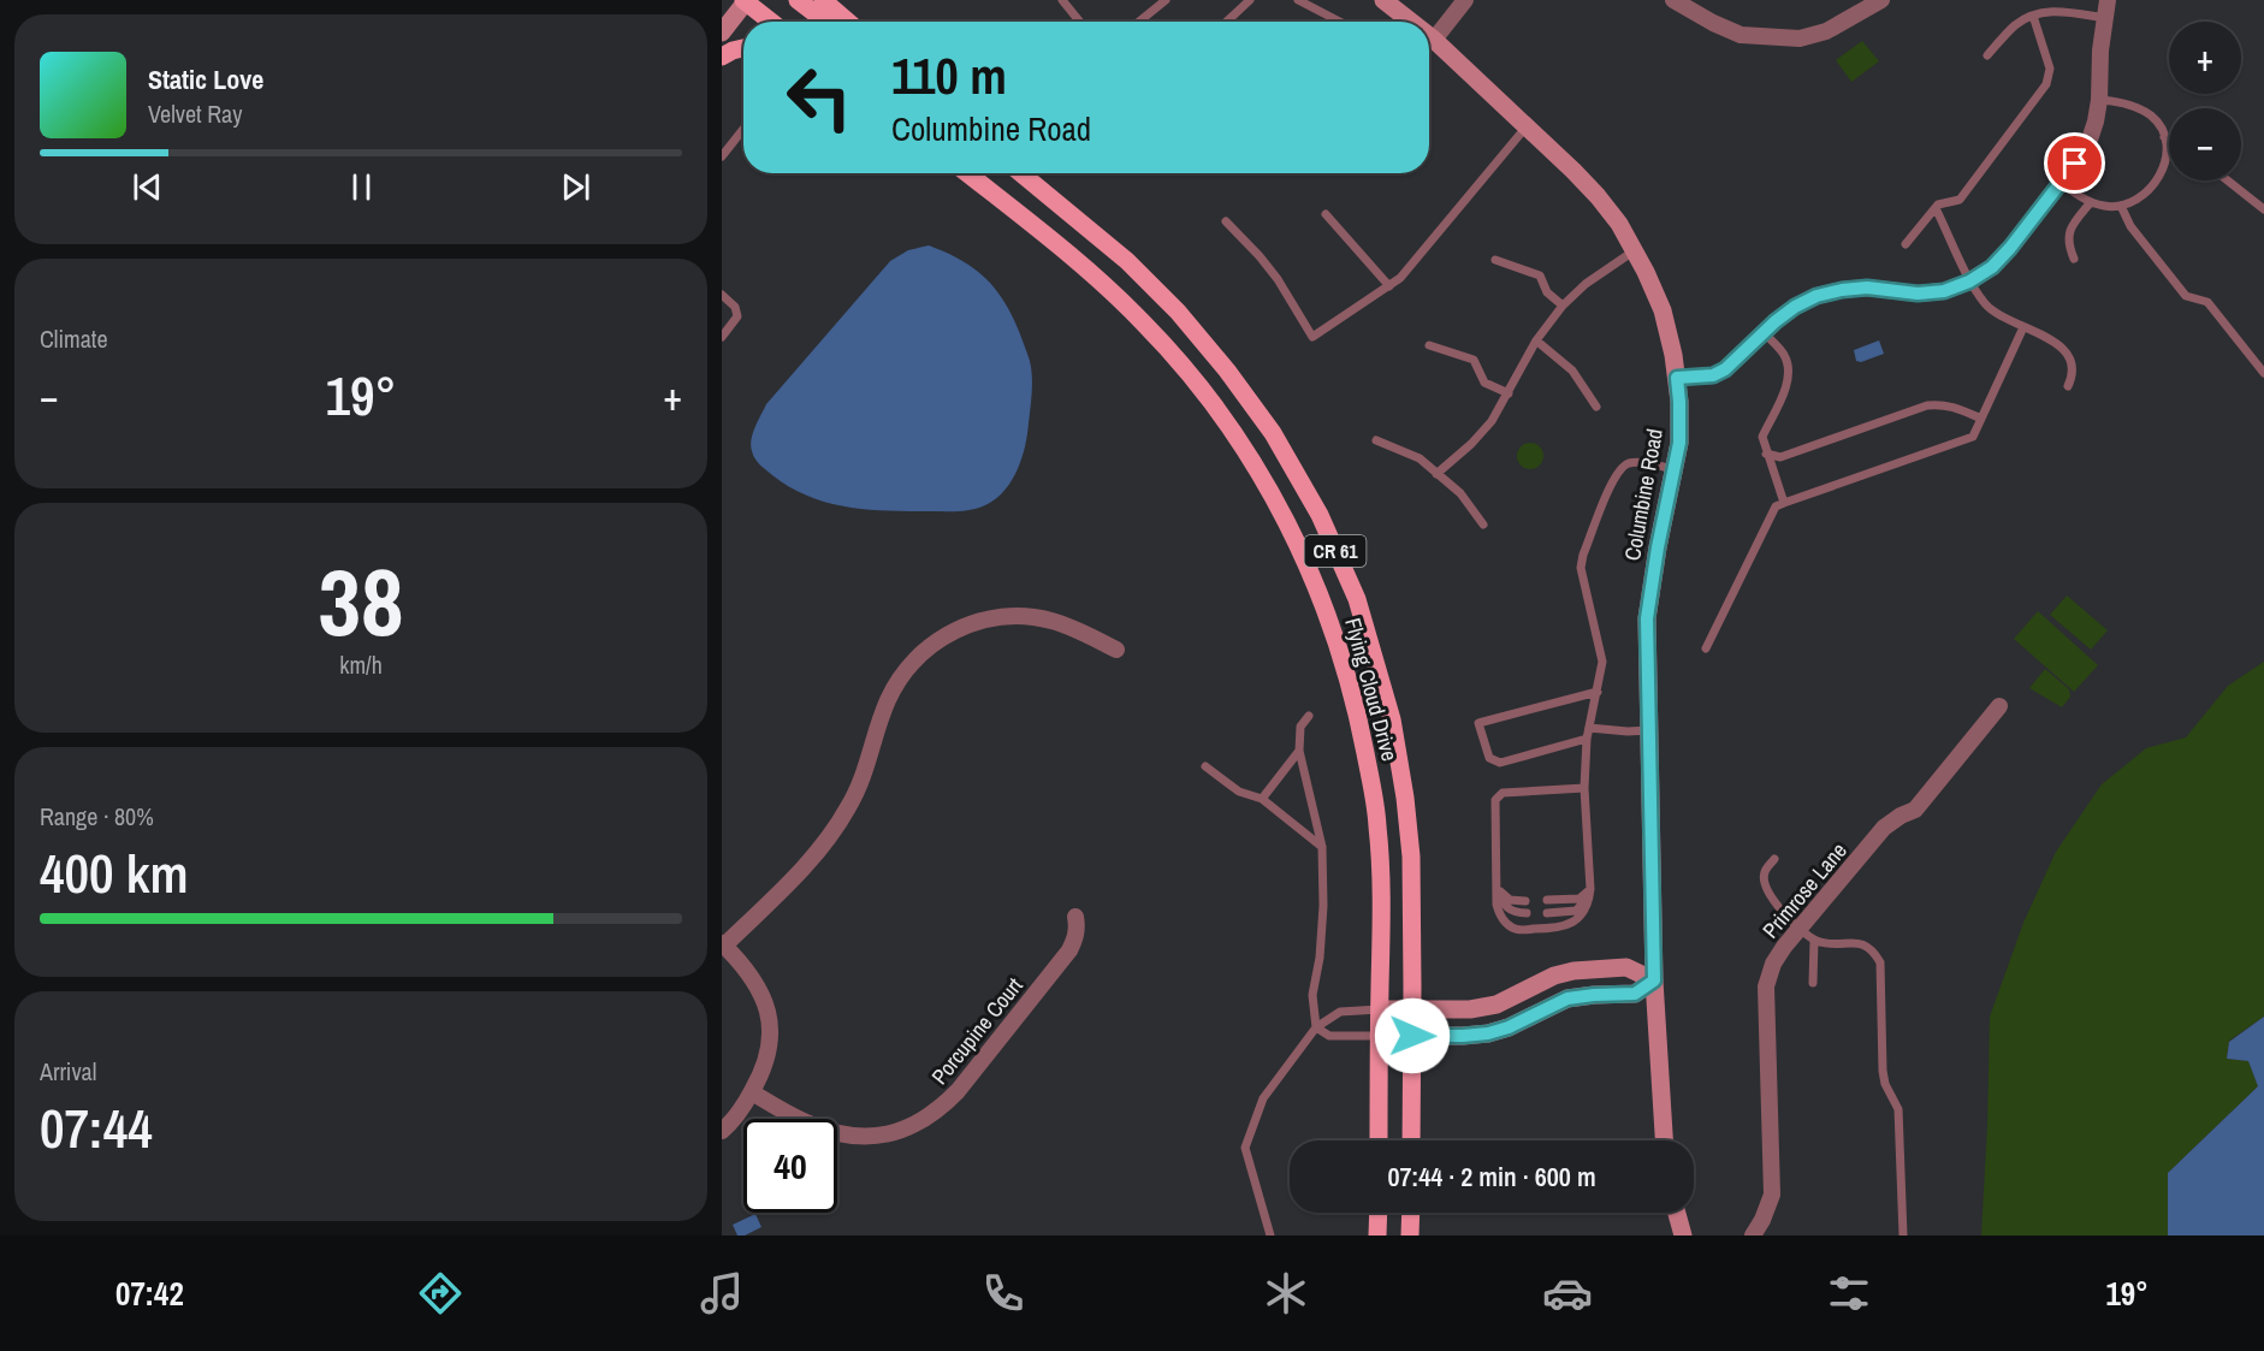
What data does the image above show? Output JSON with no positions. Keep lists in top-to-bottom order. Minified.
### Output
{"streets":{"main road":["CR 61","Flying Cloud Drive"],"street":["Columbine Road","Primrose Lane","Porcupine Court"]},"page":{"map_buttons":["+","−"],"turn":["110 m","Columbine Road"],"song":["Static Love","Velvet Ray"],"tile":["Climate",["38","km/h"],["Range · 80%","400 km"],["Arrival","07:44"]],"heat":["−","19°","+"],"limit":"40","trip":"07:44 · 2 min · 600 m","tabs":["07:42","19°"]}}
